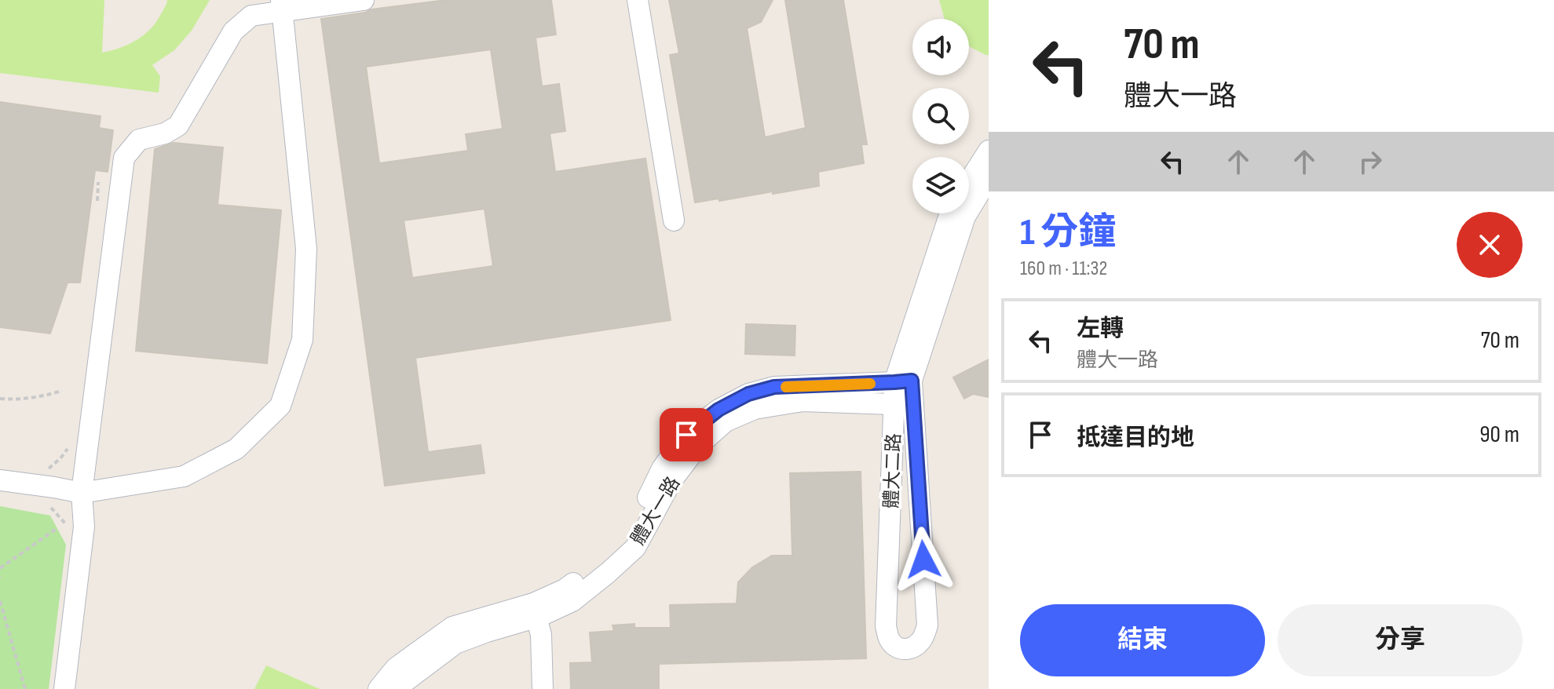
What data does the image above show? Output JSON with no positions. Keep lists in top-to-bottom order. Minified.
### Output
{"streets":{"street":["體大二路","體大一路"]},"crossings":[["體大二路","體大一路"]],"page":{"turn":["70 m","體大一路"],"heading":["1 分鐘","160 m · 11:32"],"list":[{"name":"左轉","note":"體大一路","value":"70 m"},{"name":"抵達目的地","value":"90 m"}],"buttons":["結束","分享"]}}
